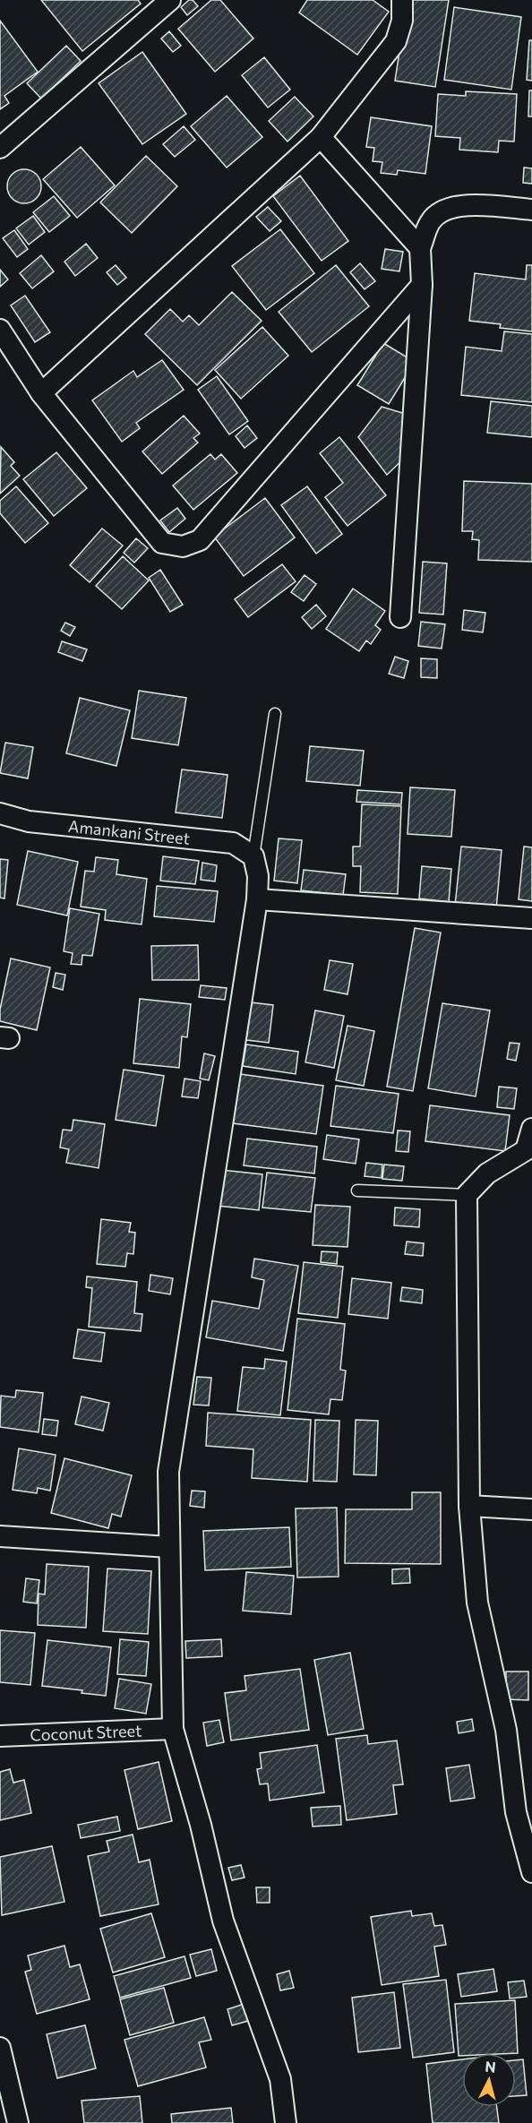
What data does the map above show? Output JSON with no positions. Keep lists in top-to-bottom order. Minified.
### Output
{"streets":{"street":["Amankani Street","Coconut Street"]},"north":"top"}
